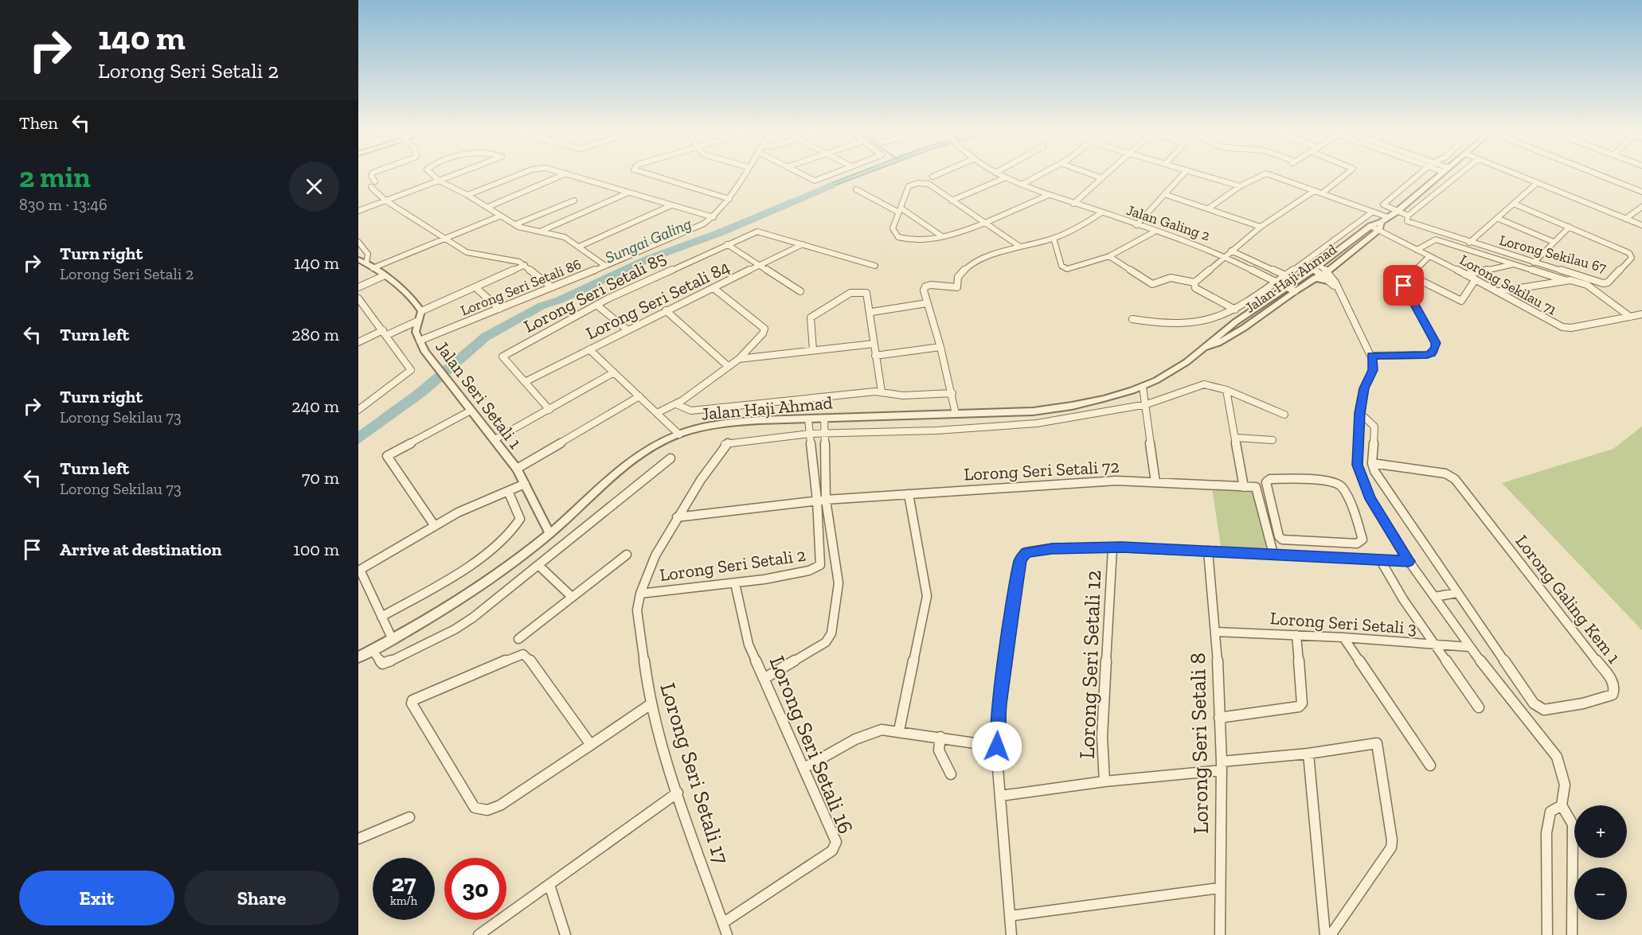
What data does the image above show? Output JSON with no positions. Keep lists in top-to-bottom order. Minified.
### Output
{"streets":{"street":["Jalan Galing 2","Lorong Sekilau 67","Jalan Haji Ahmad","Lorong Sekilau 71","Lorong Seri Setali 86","Lorong Seri Setali 85","Lorong Seri Setali 84","Jalan Seri Setali 1","Lorong Seri Setali 72","Lorong Seri Setali 2","Lorong Galing Kem 1","Lorong Seri Setali 3","Lorong Seri Setali 12","Lorong Seri Setali 8","Lorong Seri Setali 16","Lorong Seri Setali 17"]},"crossings":[["Jalan Galing 2","Jalan Haji Ahmad"],["Jalan Haji Ahmad","Lorong Sekilau 71"],["Jalan Haji Ahmad","Jalan Seri Setali 1"],["Lorong Seri Setali 86","Jalan Seri Setali 1"],["Lorong Seri Setali 85","Lorong Seri Setali 84"],["Lorong Seri Setali 72","Lorong Seri Setali 2"],["Lorong Seri Setali 72","Lorong Seri Setali 17"],["Lorong Seri Setali 2","Lorong Seri Setali 16"],["Lorong Seri Setali 2","Lorong Seri Setali 17"],["Lorong Seri Setali 3","Lorong Seri Setali 8"],["Lorong Seri Setali 16","Lorong Seri Setali 17"]],"water":["Sungai Galing"],"page":{"turn":["140 m","Lorong Seri Setali 2"],"then":"Then","heading":["2 min","830 m · 13:46"],"list":[{"name":"Turn right","note":"Lorong Seri Setali 2","value":"140 m"},{"name":"Turn left","value":"280 m"},{"name":"Turn right","note":"Lorong Sekilau 73","value":"240 m"},{"name":"Turn left","note":"Lorong Sekilau 73","value":"70 m"},{"name":"Arrive at destination","value":"100 m"}],"map_buttons":["+","−"],"speed":"27 km/h","limit":"30","buttons":["Exit","Share"]}}
